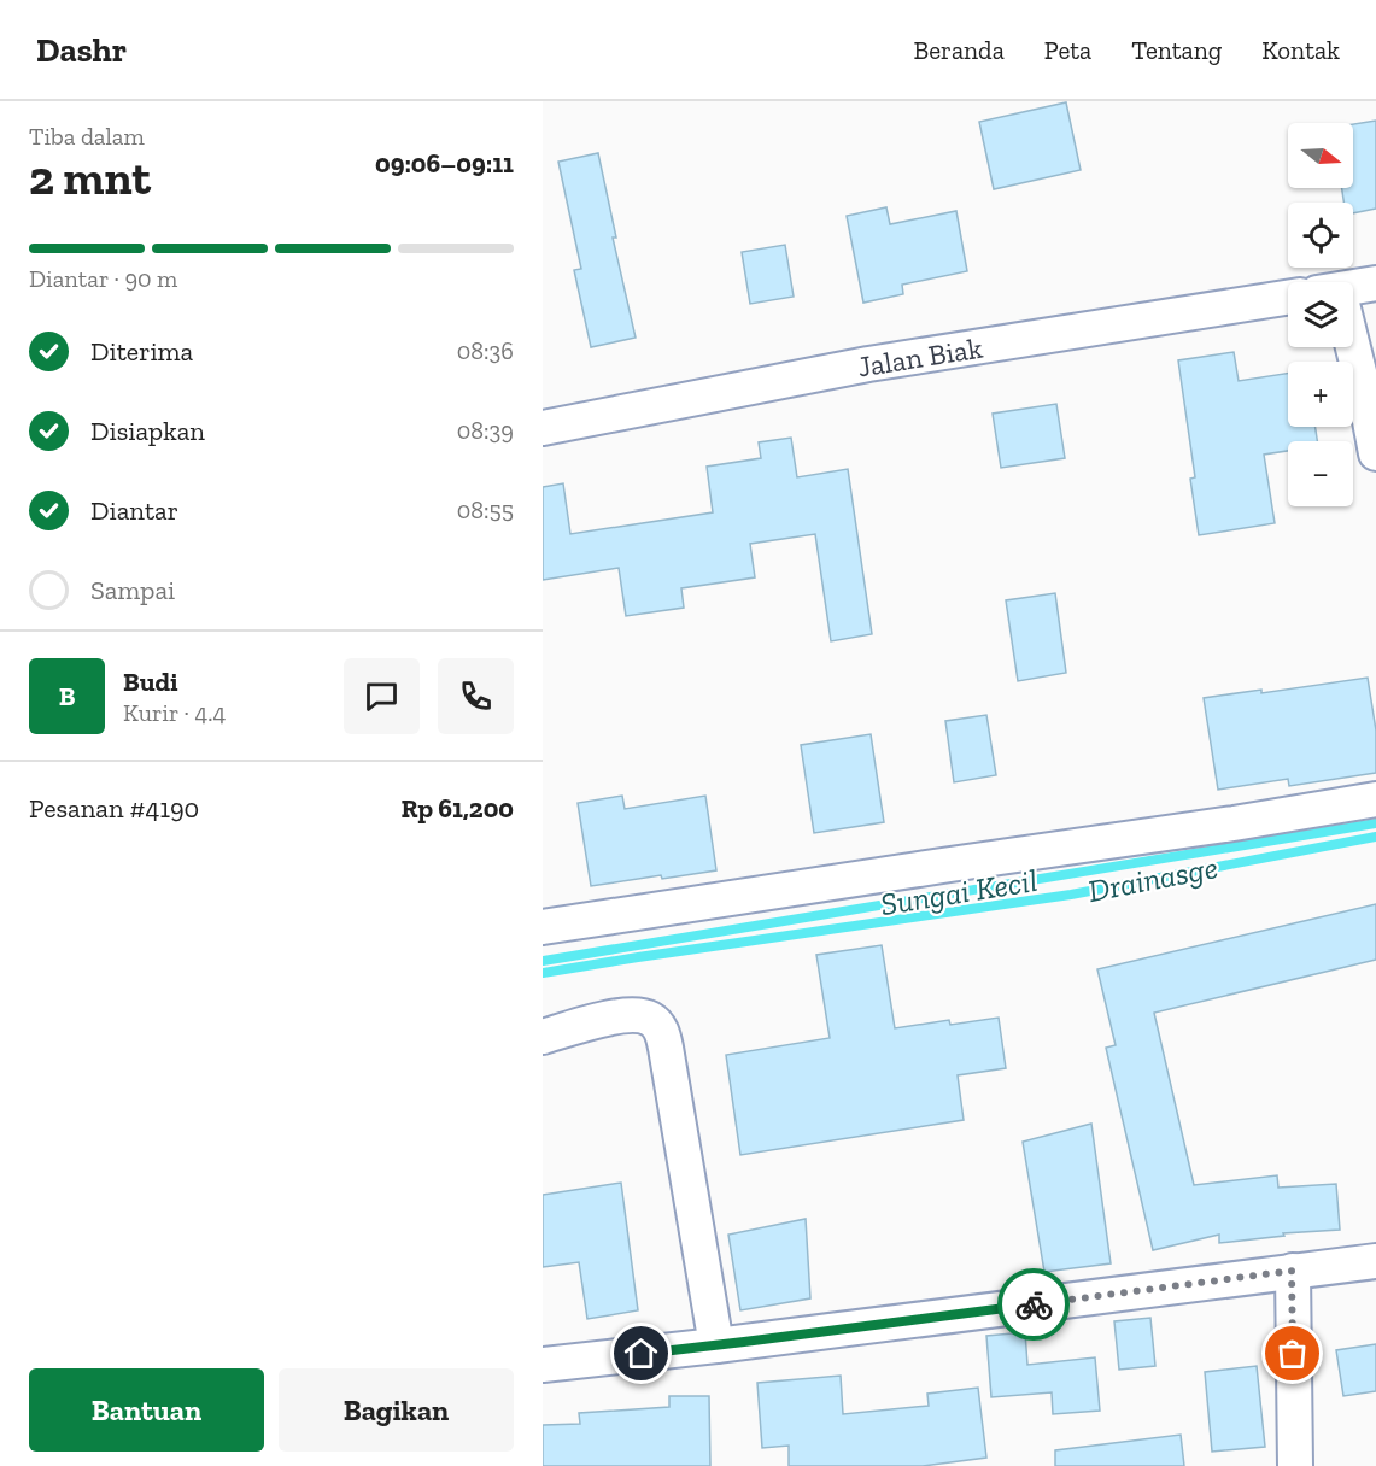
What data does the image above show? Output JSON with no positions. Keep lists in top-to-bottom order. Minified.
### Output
{"streets":{"street":["Jalan Biak"]},"water":["Drainasge","Sungai Kecil"],"north":"right","page":{"header":"Dashr","nav":["Beranda","Peta","Tentang","Kontak"],"heading":["2 mnt","Tiba dalam","09:06–09:11"],"panel":["Budi","Kurir · 4.4","Pesanan #4190","Rp 61,200"],"map_buttons":["+","−"],"bar":"Diantar · 90 m","list":[["Diterima","08:36"],["Disiapkan","08:39"],["Diantar","08:55"],"Sampai"],"round":"B","buttons":["Bantuan","Bagikan"]}}
